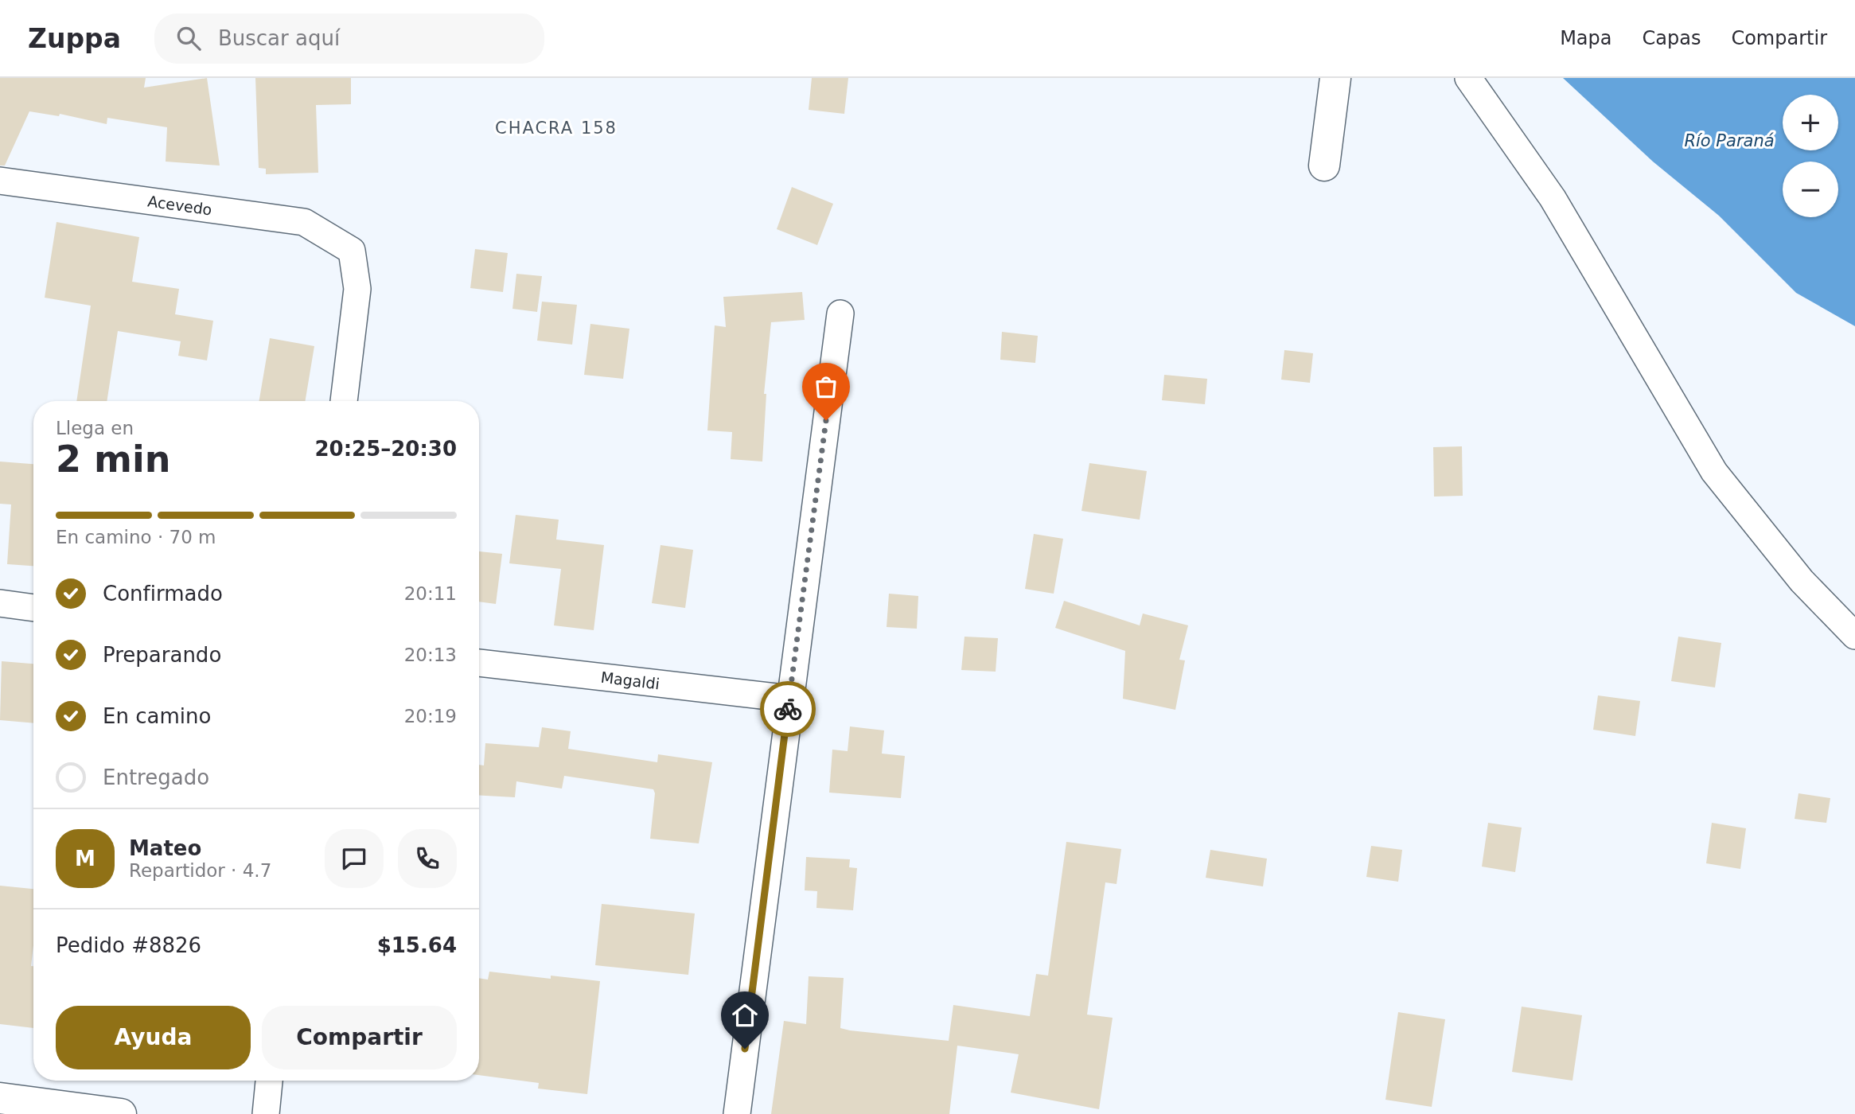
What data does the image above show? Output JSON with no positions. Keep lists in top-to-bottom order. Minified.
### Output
{"streets":{"street":["Acevedo","Magaldi"]},"districts":["CHACRA 158"],"water":["Río Paraná"],"page":{"header":"Zuppa","search":"Buscar aquí","nav":["Mapa","Capas","Compartir"],"map_buttons":["+","−"],"heading":["2 min","Llega en","20:25–20:30"],"panel":["Mateo","Repartidor · 4.7","Pedido #8826","$15.64"],"bar":"En camino · 70 m","list":[["Confirmado","20:11"],["Preparando","20:13"],["En camino","20:19"],"Entregado"],"round":"M","buttons":["Ayuda","Compartir"]}}
